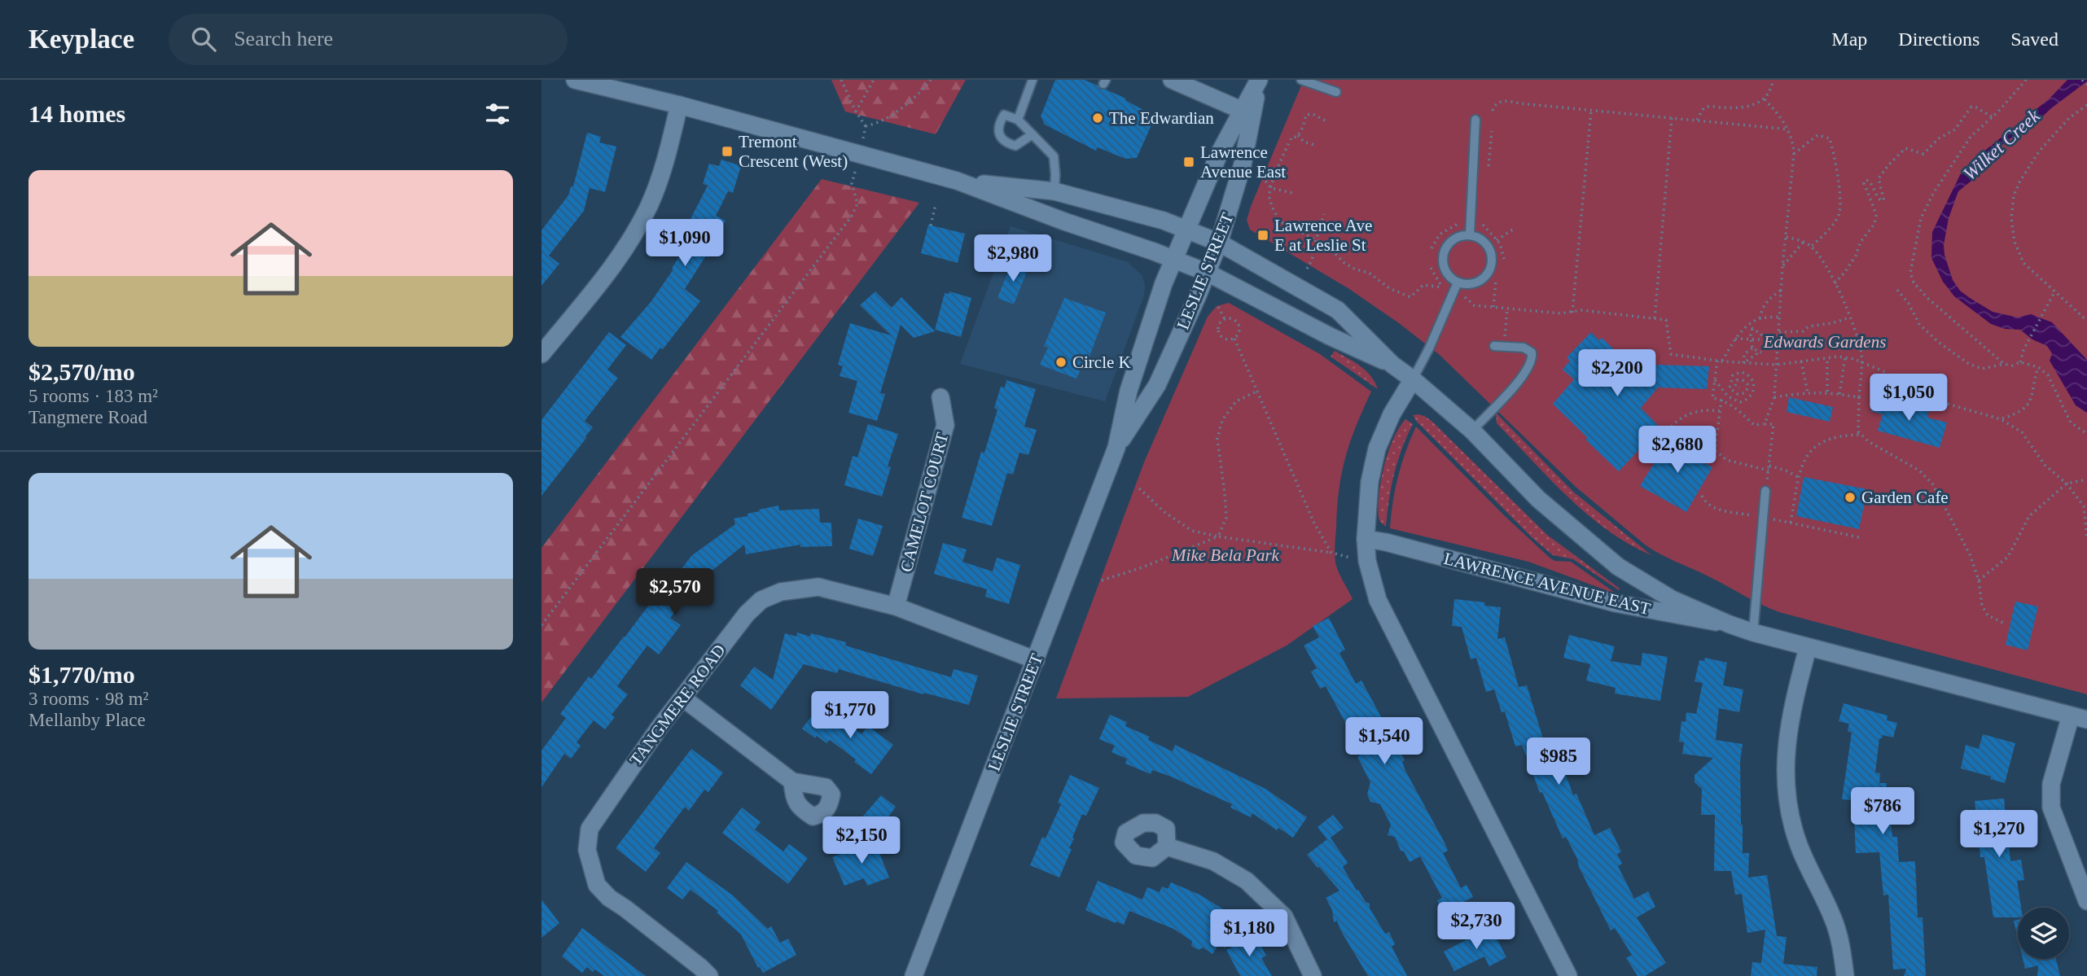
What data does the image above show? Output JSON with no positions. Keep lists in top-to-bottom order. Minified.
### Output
{"streets":{"street":["LESLIE STREET","CAMELOT COURT","LAWRENCE AVENUE EAST","TANGMERE ROAD"]},"crossings":[["LESLIE STREET","LAWRENCE AVENUE EAST"],["LESLIE STREET","TANGMERE ROAD"],["CAMELOT COURT","TANGMERE ROAD"]],"water":["Wilket Creek"],"parks":["Edwards Gardens","Mike Bela Park"],"places":{"other":["The Edwardian","Circle K","Garden Cafe"],"transit":["Tremont Crescent (West)","Lawrence Avenue East","Lawrence Ave E at Leslie St"]},"page":{"header":"Keyplace","search":"Search here","nav":["Map","Directions","Saved"],"heading":"14 homes","list":[{"name":"$2,570/mo","note":"5 rooms · 183 m² · Tangmere Road"},{"name":"$1,770/mo","note":"3 rooms · 98 m² · Mellanby Place"}],"price":["$1,090","$2,980","$2,200","$1,050","$2,680","$2,570","$1,770","$1,540","$985","$786","$1,270","$2,150","$2,730","$1,180"]}}
